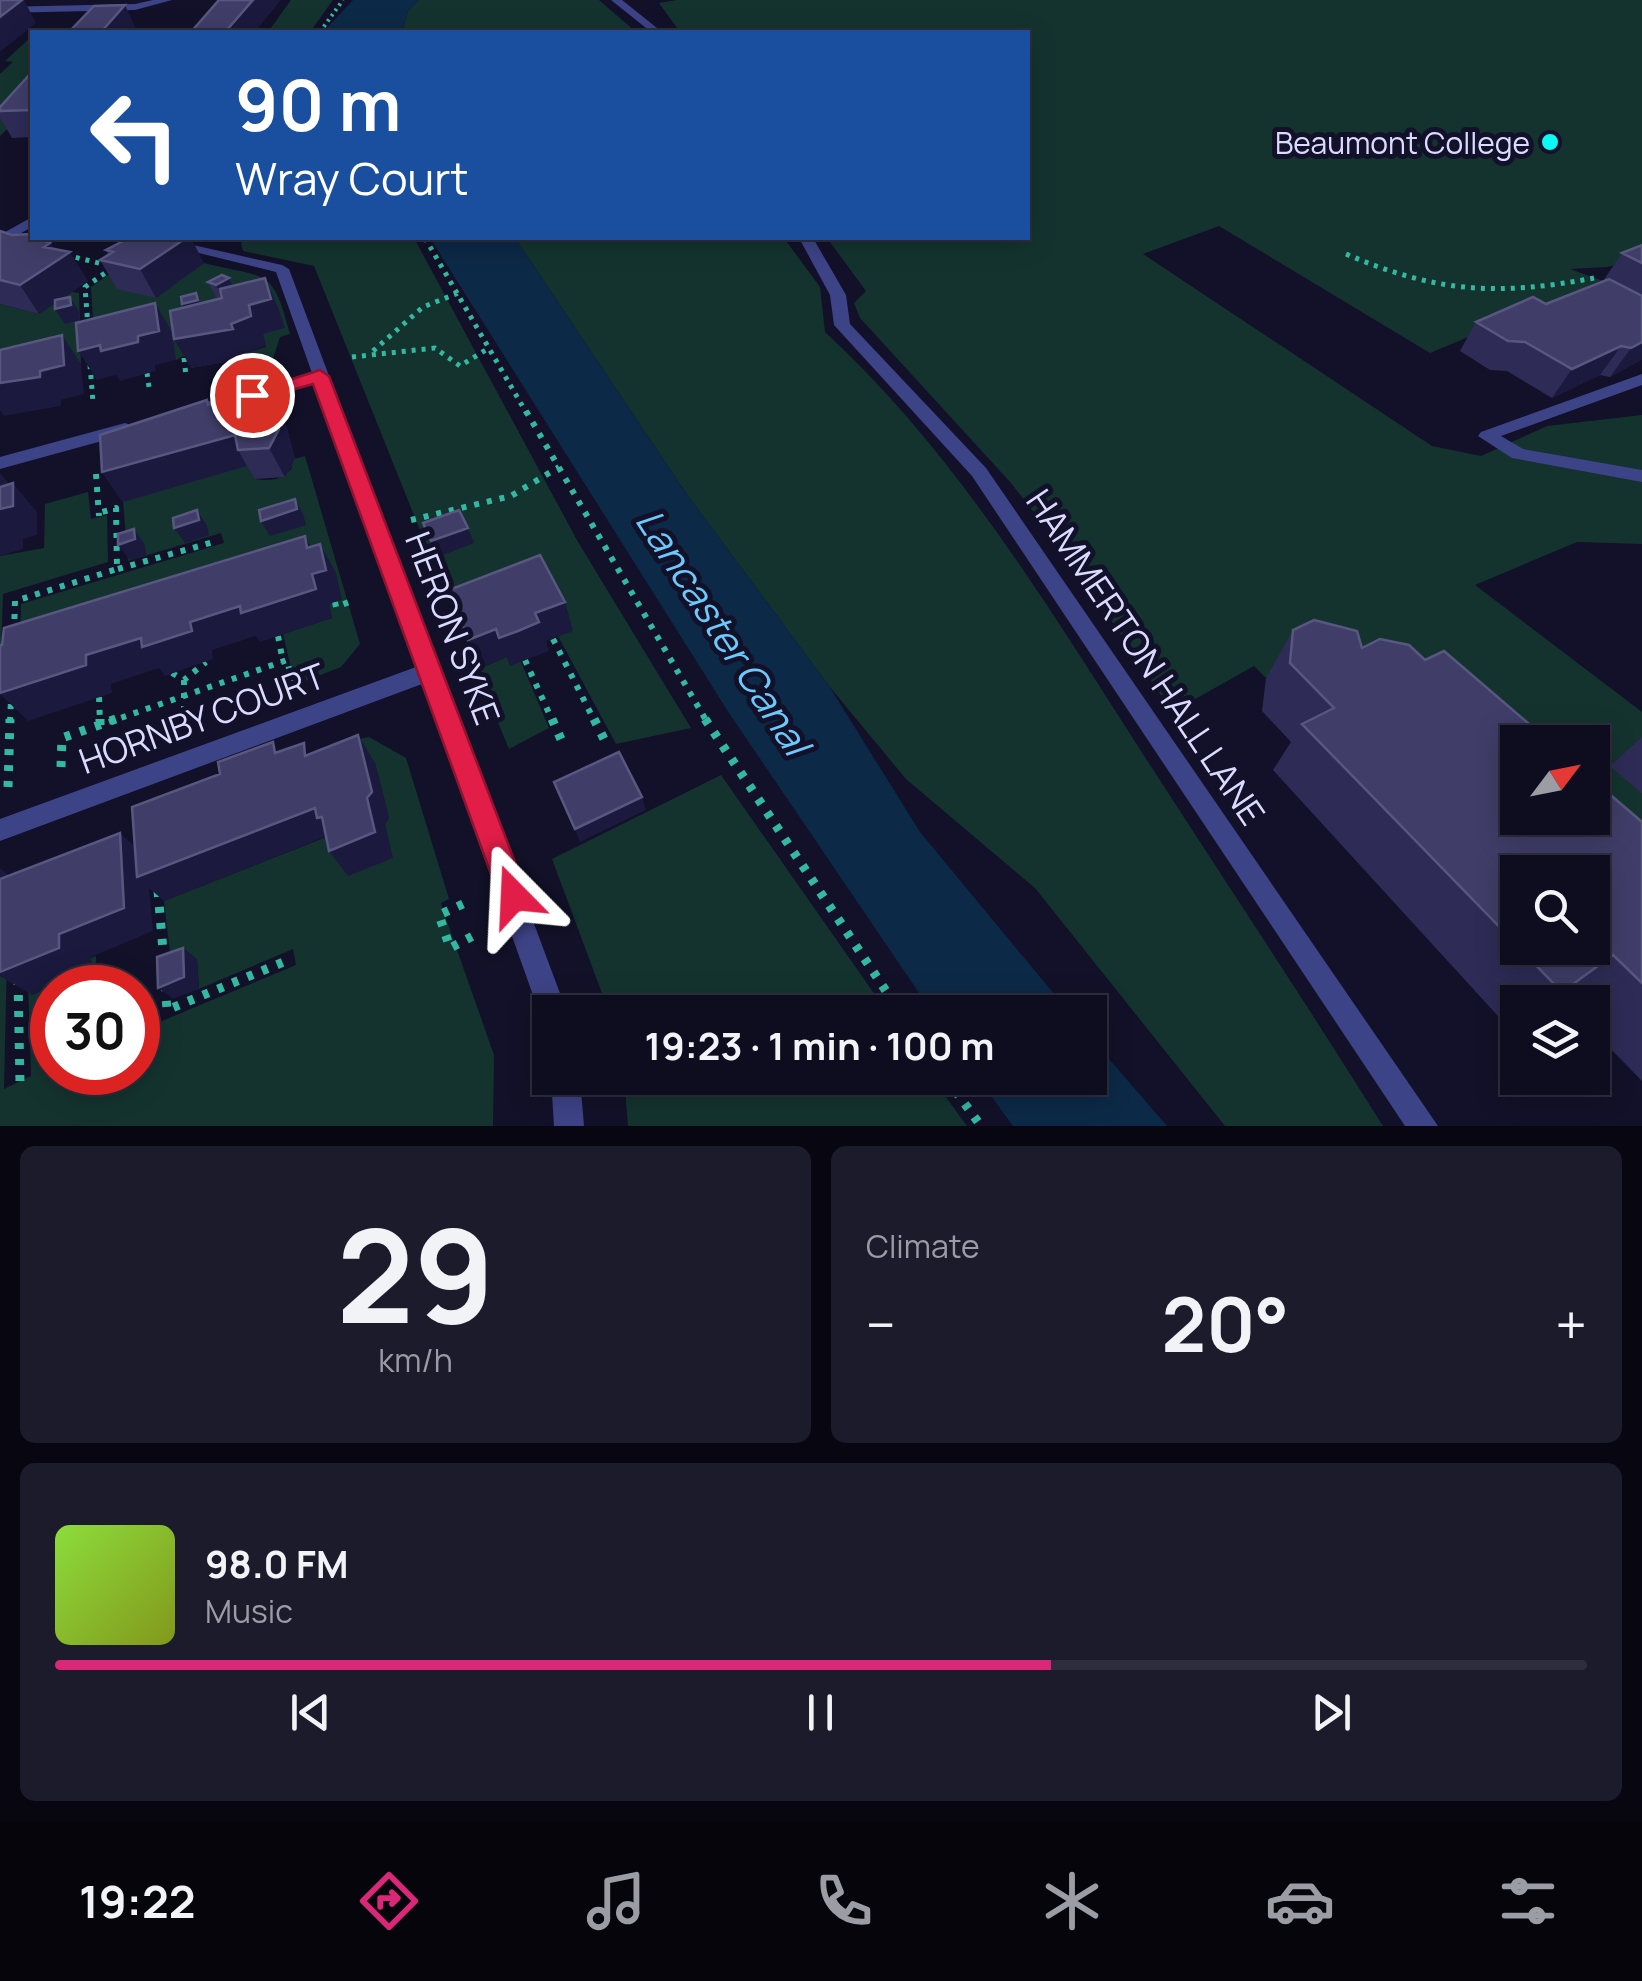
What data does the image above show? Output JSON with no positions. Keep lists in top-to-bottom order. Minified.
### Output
{"streets":{"street":["HERON SYKE","HAMMERTON HALL LANE","HORNBY COURT"]},"crossings":[["HERON SYKE","HORNBY COURT"]],"water":["Lancaster Canal"],"places":["Beaumont College"],"north":"top right","page":{"turn":["90 m","Wray Court"],"limit":"30","trip":"19:23 · 1 min · 100 m","tile":[["29","km/h"],"Climate"],"heat":["−","20°","+"],"song":["98.0 FM","Music"],"tabs":"19:22"}}
